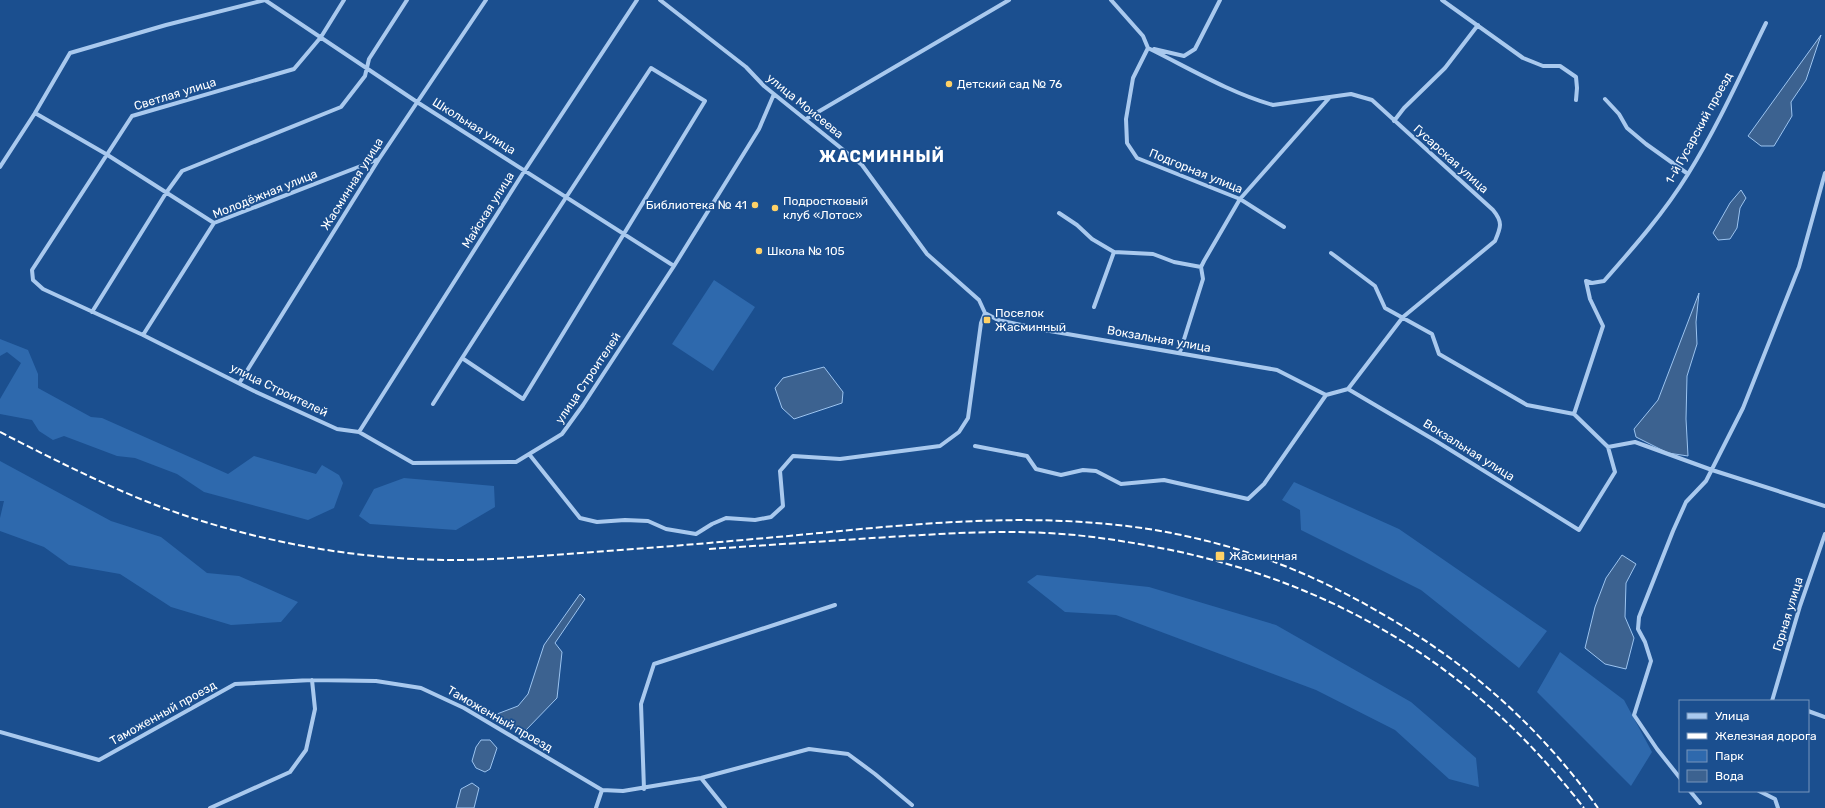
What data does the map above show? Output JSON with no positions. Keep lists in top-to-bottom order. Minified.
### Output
{"streets":{"street":["Светлая улица","улица Моисеева","Школьная улица","1-й Гусарский проезд","Гусарская улица","Подгорная улица","Жасминная улица","Молодёжная улица","Майская улица","Вокзальная улица","улица Строителей","Горная улица","Таможенный проезд"]},"crossings":[["Светлая улица","Школьная улица"],["Светлая улица","улица Строителей"],["улица Моисеева","Вокзальная улица"],["улица Моисеева","улица Строителей"],["Школьная улица","Жасминная улица"],["Школьная улица","Майская улица"],["Школьная улица","улица Строителей"],["Жасминная улица","Молодёжная улица"],["Жасминная улица","улица Строителей"],["Молодёжная улица","улица Строителей"],["Майская улица","улица Строителей"]],"districts":["ЖАСМИННЫЙ"],"places":{"other":["Детский сад № 76","Библиотека № 41","Подростковый клуб «Лотос»","Школа № 105"],"transit":["Поселок Жасминный","Жасминная"]},"legend":["Улица","Железная дорога","Парк","Вода"]}
